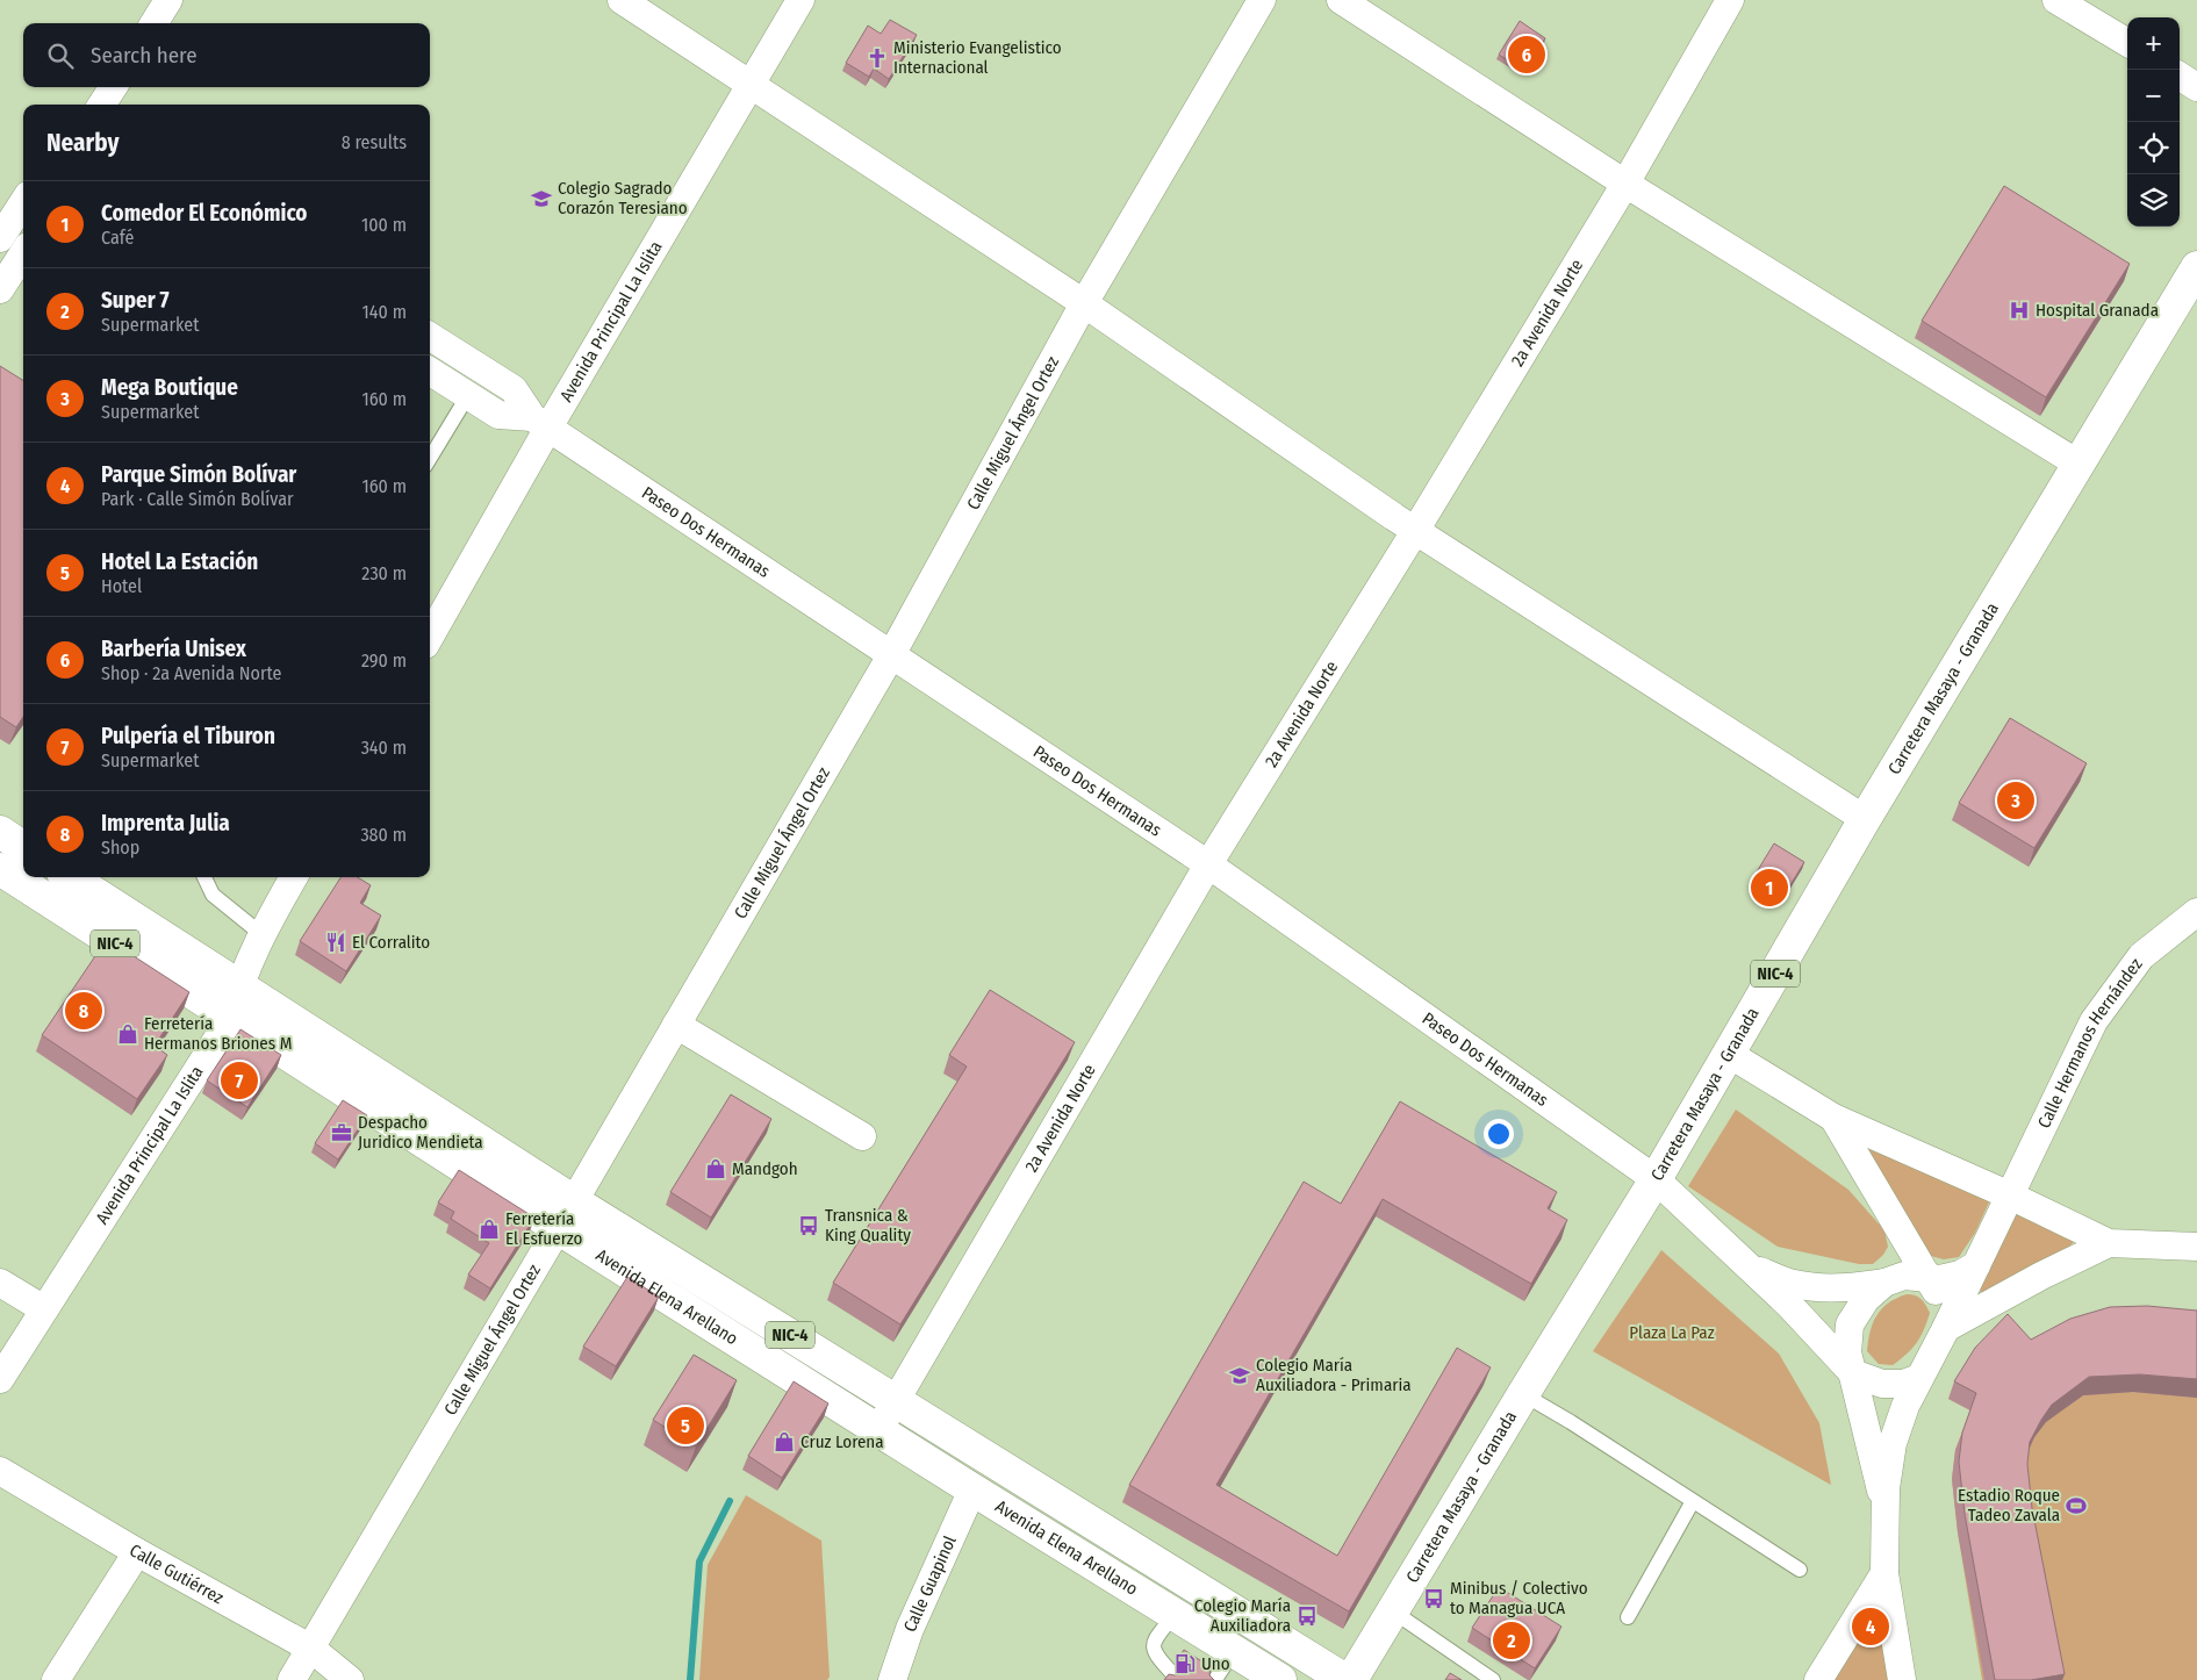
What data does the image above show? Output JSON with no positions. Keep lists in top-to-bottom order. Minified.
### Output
{"streets":{"highway":["Carretera Masaya - Granada","NIC-4","Avenida Elena Arellano"],"street":["2a Avenida Norte","Avenida Principal La Islita","Calle Miguel Ángel Ortez","Paseo Dos Hermanas","Calle Hermanos Hernández","Calle Gutiérrez","Calle Guapinol"]},"crossings":[["2a Avenida Norte","Paseo Dos Hermanas"],["2a Avenida Norte","Avenida Elena Arellano"],["Avenida Principal La Islita","Paseo Dos Hermanas"],["Avenida Principal La Islita","Avenida Elena Arellano"],["Calle Miguel Ángel Ortez","Paseo Dos Hermanas"],["Calle Miguel Ángel Ortez","Avenida Elena Arellano"],["Calle Miguel Ángel Ortez","Calle Gutiérrez"],["Paseo Dos Hermanas","Carretera Masaya - Granada"],["Paseo Dos Hermanas","Calle Hermanos Hernández"],["Avenida Elena Arellano","Calle Guapinol"]],"parks":["Plaza La Paz"],"places":{"church":["Ministerio Evangelistico Internacional"],"school or university":["Colegio Sagrado Corazón Teresiano","Colegio María Auxiliadora - Primaria"],"hospital":["Hospital Granada"],"restaurant":["El Corralito"],"shop":["Ferretería Hermanos Briones M","Mandgoh","Ferretería El Esfuerzo","Cruz Lorena"],"office":["Despacho Juridico Mendieta"],"bus stop":["Transnica & King Quality","Minibus / Colectivo to Managua UCA","Colegio María Auxiliadora"],"sports":["Estadio Roque Tadeo Zavala"],"fuel station":["Uno"]},"page":{"map_buttons":["+","−"],"search":"Search here","pins":["6","3","1","8","7","5","4","2"],"heading":["Nearby","8 results"],"list":[{"mark":"1","name":"Comedor El Económico","note":"Café","value":"100 m"},{"mark":"2","name":"Super 7","note":"Supermarket","value":"140 m"},{"mark":"3","name":"Mega Boutique","note":"Supermarket","value":"160 m"},{"mark":"4","name":"Parque Simón Bolívar","note":"Park · Calle Simón Bolívar","value":"160 m"},{"mark":"5","name":"Hotel La Estación","note":"Hotel","value":"230 m"},{"mark":"6","name":"Barbería Unisex","note":"Shop · 2a Avenida Norte","value":"290 m"},{"mark":"7","name":"Pulpería el Tiburon","note":"Supermarket","value":"340 m"},{"mark":"8","name":"Imprenta Julia","note":"Shop","value":"380 m"}]}}
